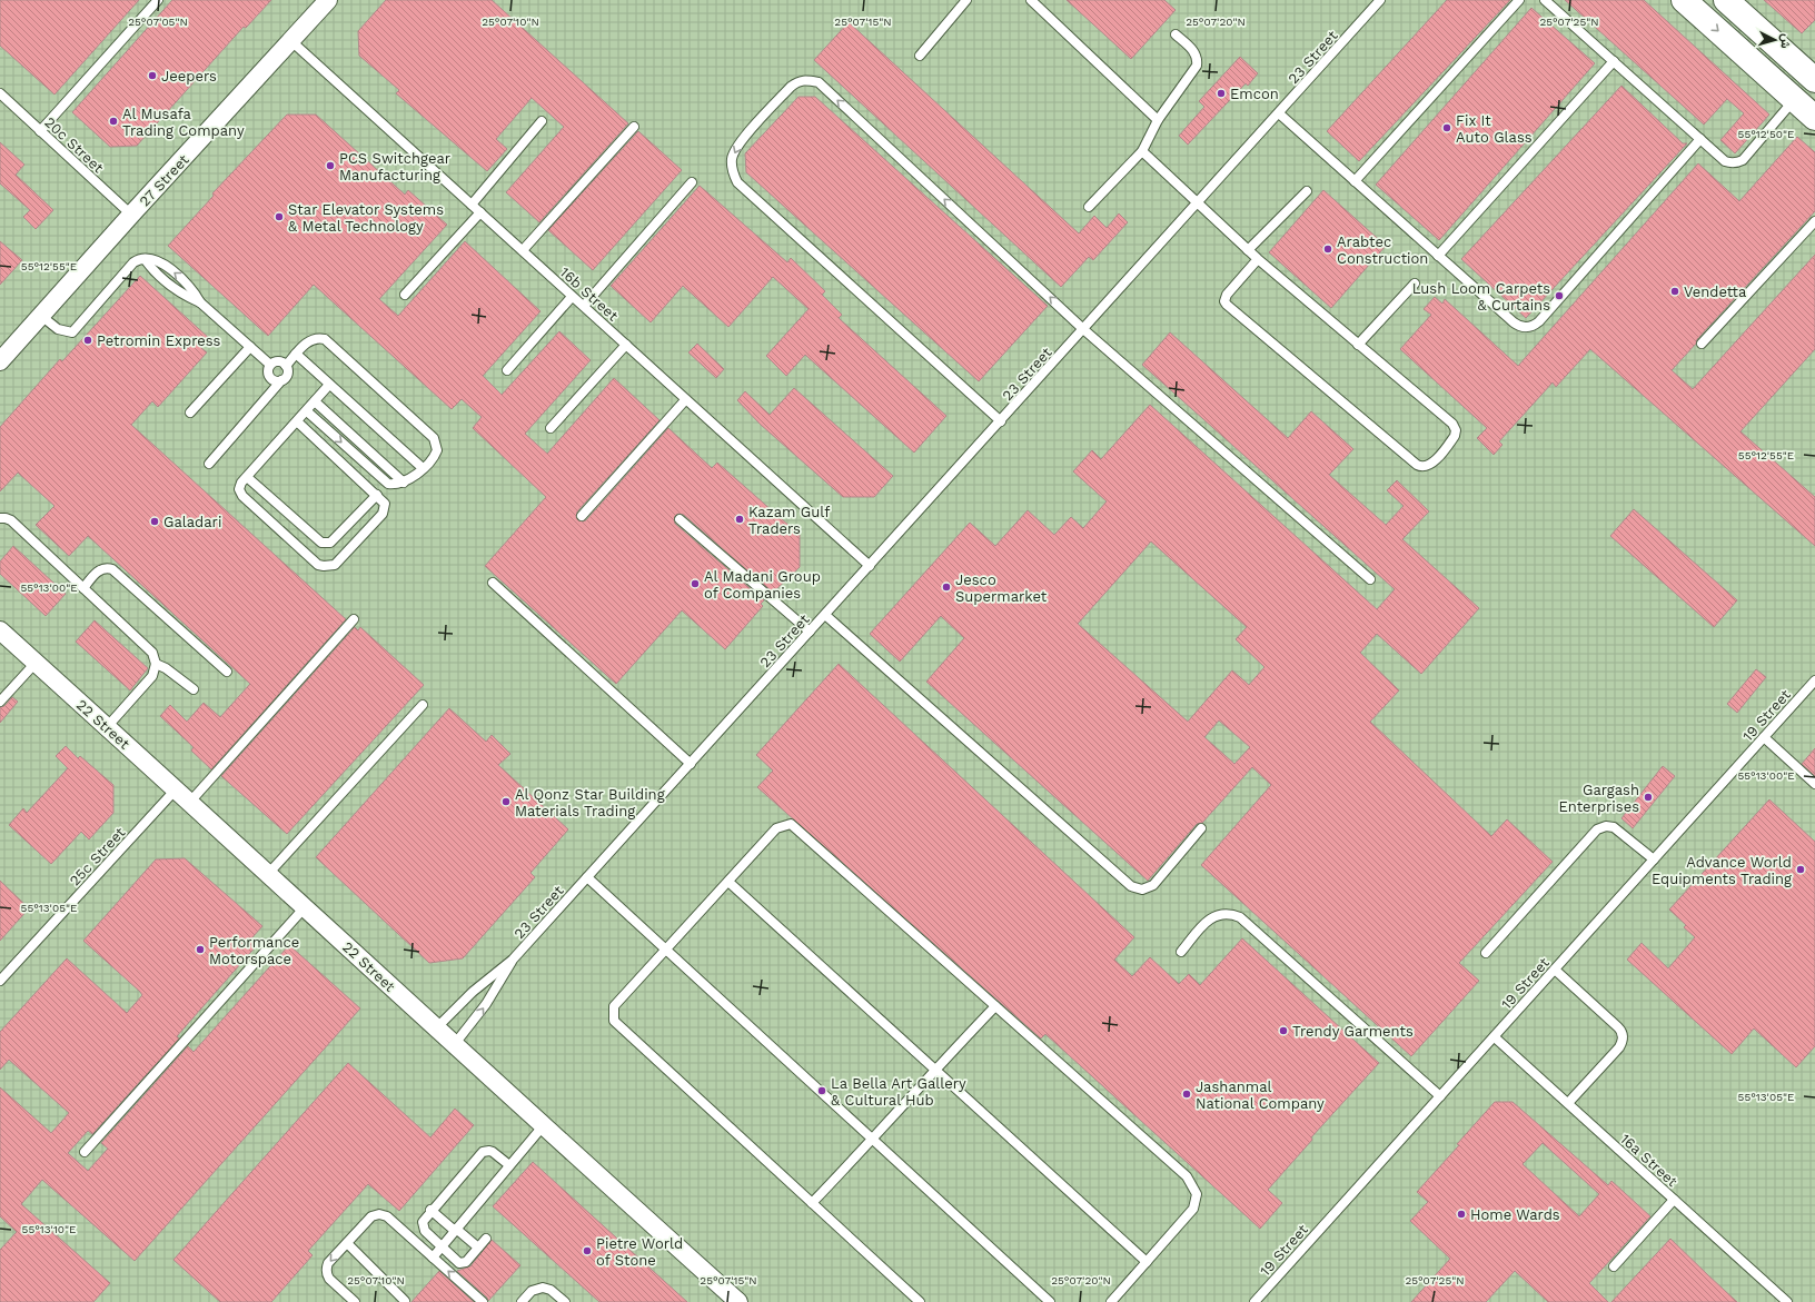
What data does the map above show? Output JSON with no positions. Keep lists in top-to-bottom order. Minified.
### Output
{"streets":{"street":["27 Street","22 Street"],"lane":["23 Street","20c Street","16b Street","19 Street","25c Street","16a Street"]},"crossings":[["23 Street","16b Street"],["23 Street","22 Street"],["20c Street","27 Street"],["27 Street","16b Street"],["19 Street","16a Street"],["22 Street","25c Street"]],"places":["Jeepers","Emcon","Al Musafa Trading Company","Fix It Auto Glass","PCS Switchgear Manufacturing","Star Elevator Systems & Metal Technology","Arabtec Construction","Vendetta","Lush Loom Carpets & Curtains","Petromin Express","Kazam Gulf Traders","Galadari","Al Madani Group of Companies","Jesco Supermarket","Gargash Enterprises","Al Qonz Star Building Materials Trading","Advance World Equipments Trading","Performance Motorspace","Trendy Garments","La Bella Art Gallery & Cultural Hub","Jashanmal National Company","Home Wards","Pietre World of Stone"],"north":"right","coordinates":["25°07'05\"N","25°07'10\"N","25°07'15\"N","25°07'20\"N","25°07'25\"N","55°12'50\"E","55°12'55\"E","55°13'00\"E","55°13'05\"E","55°13'10\"E"]}
